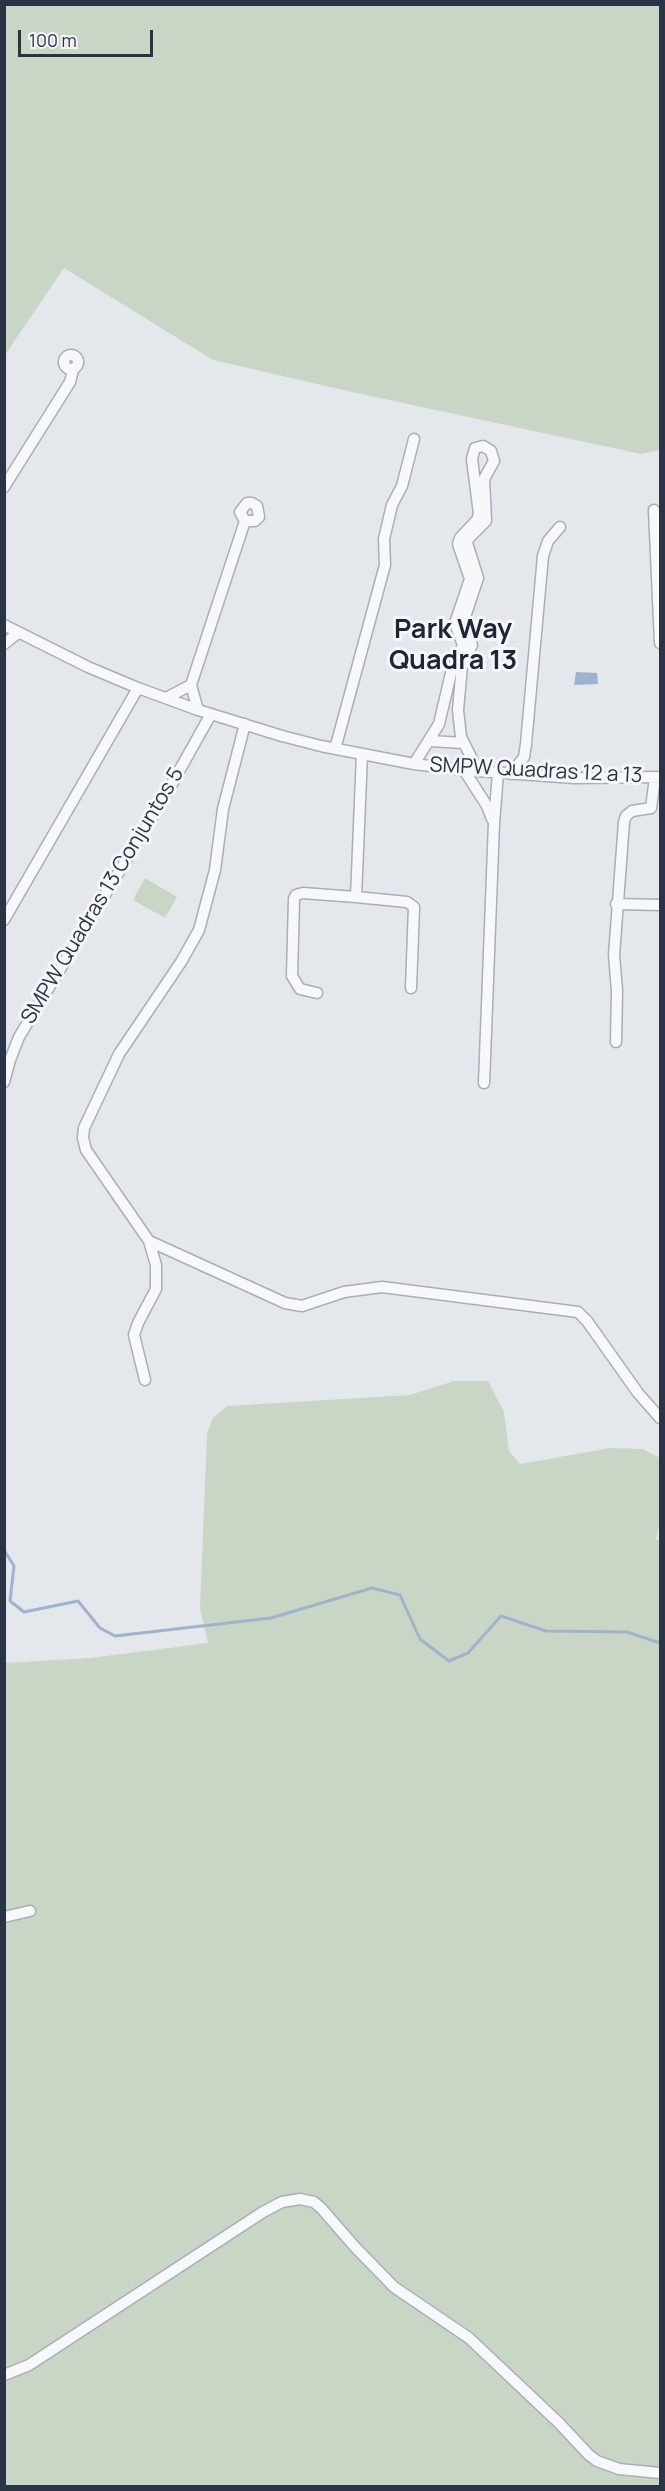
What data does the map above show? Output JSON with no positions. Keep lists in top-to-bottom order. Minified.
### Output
{"streets":{"street":["SMPW Quadras 12 a 13","SMPW Quadras 13 Conjuntos 5"]},"crossings":[["SMPW Quadras 12 a 13","SMPW Quadras 13 Conjuntos 5"]],"districts":["Park Way Quadra 13"],"scale_bar":"100 m"}
